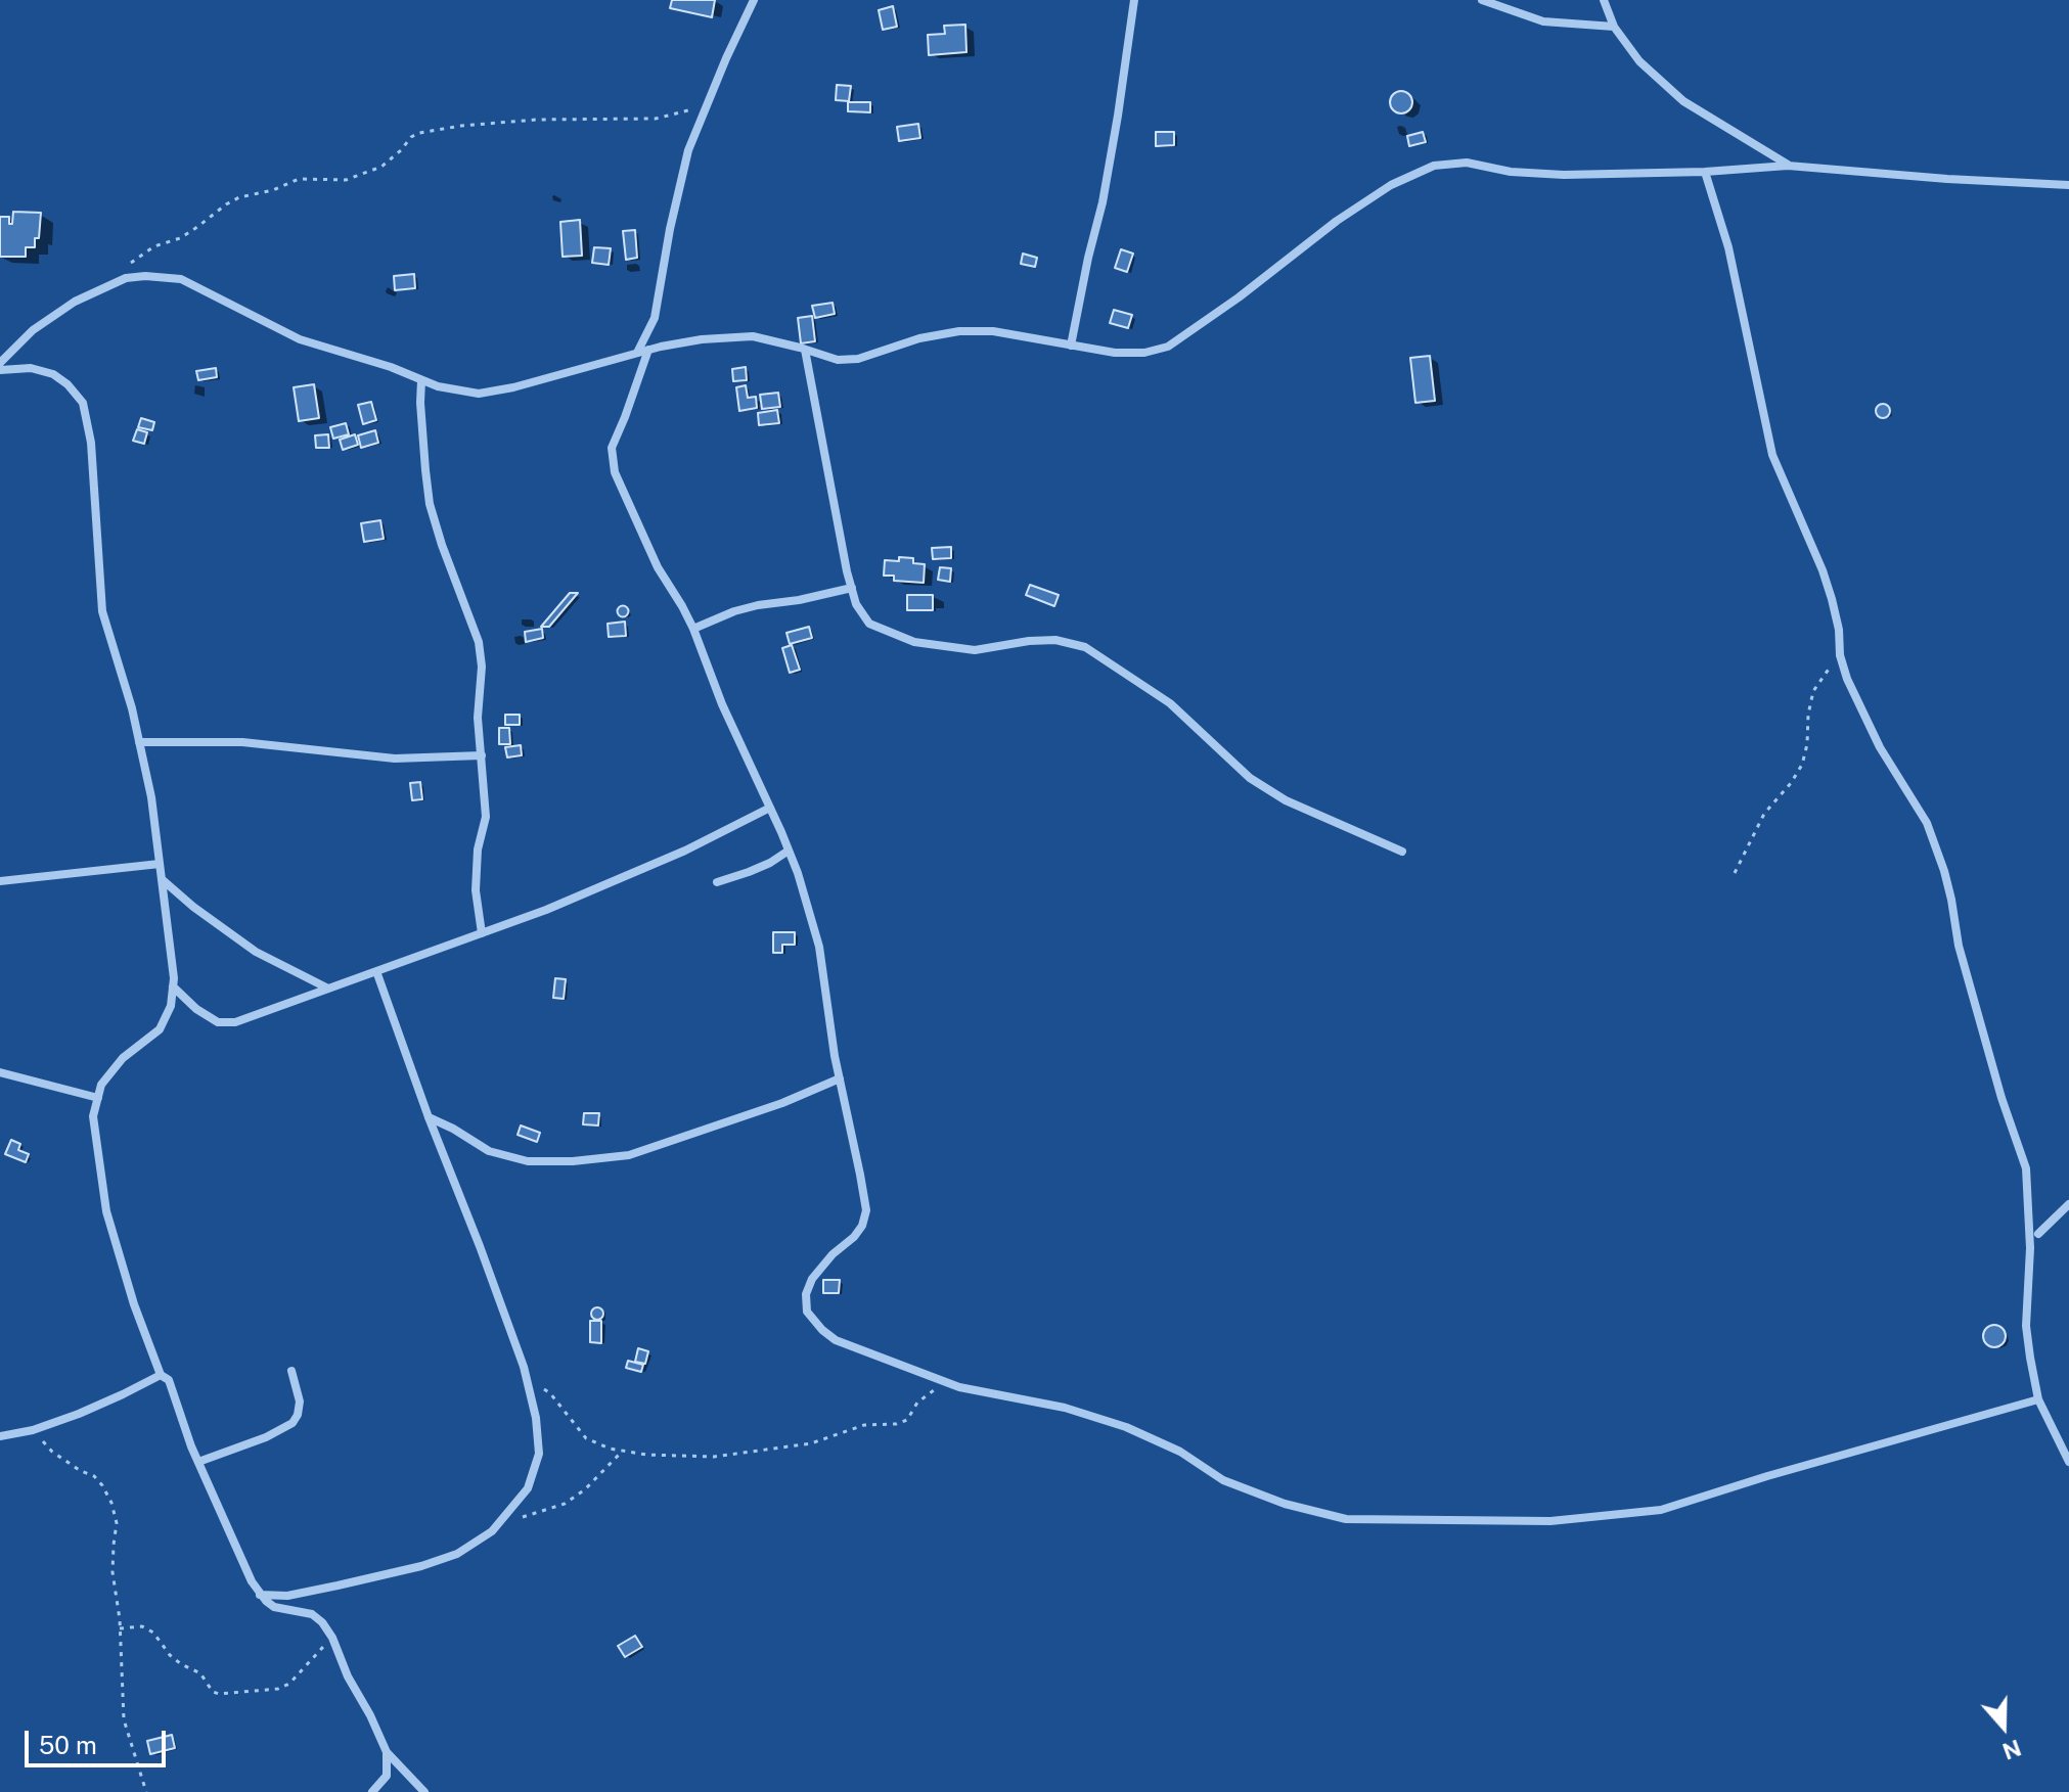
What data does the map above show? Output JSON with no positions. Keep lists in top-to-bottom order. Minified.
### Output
{"scale_bar":"50 m","north":"bottom"}
